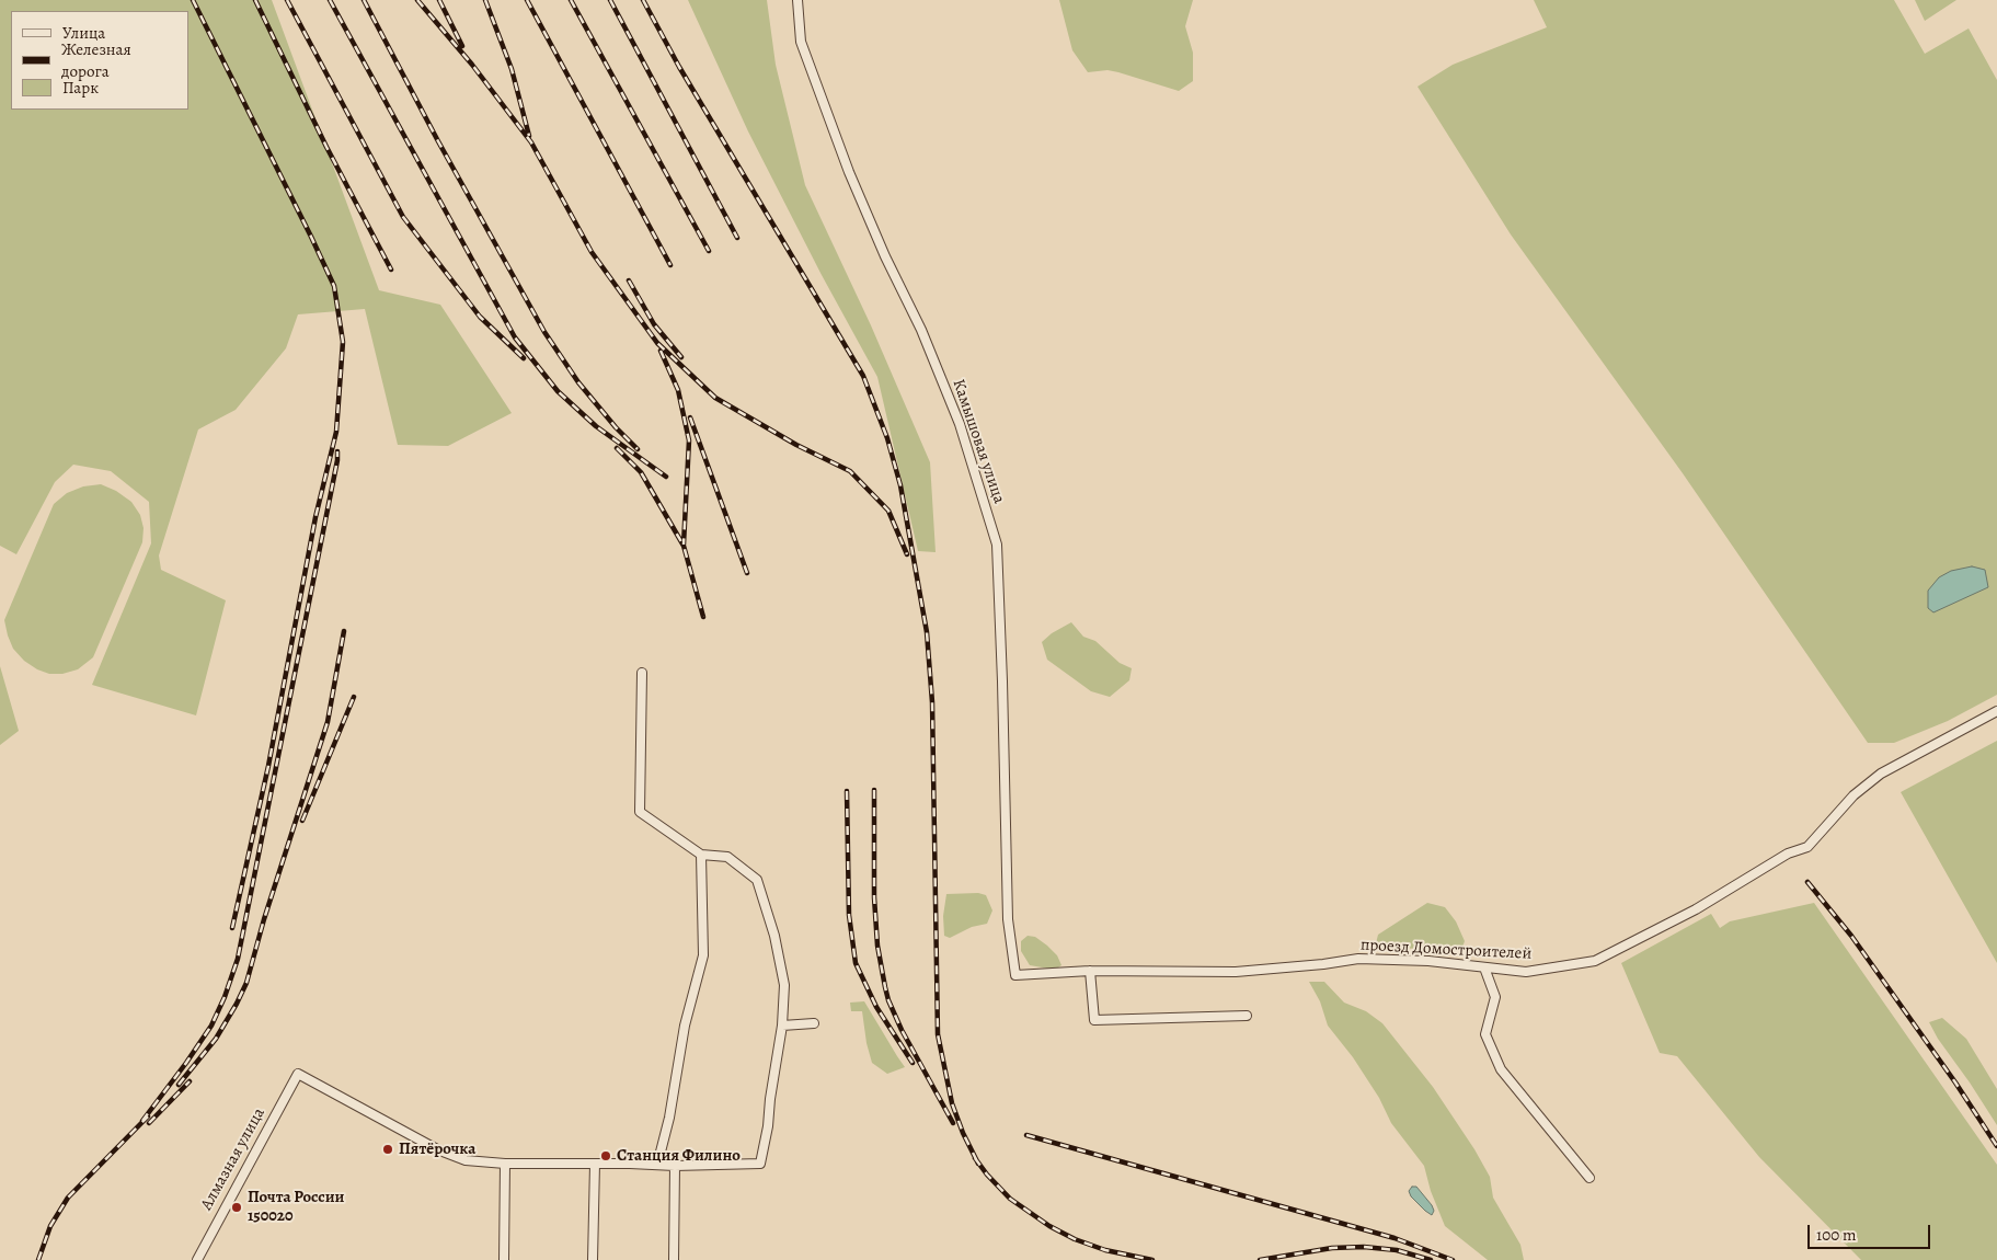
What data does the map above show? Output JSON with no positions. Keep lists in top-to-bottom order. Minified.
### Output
{"streets":{"street":["Камышовая улица","проезд Домостроителей","Алмазная улица"]},"crossings":[["Камышовая улица","проезд Домостроителей"]],"places":["Пятёрочка","Станция Филино","Почта России 150020"],"legend":["Улица","Железная дорога","Парк"],"scale_bar":"100 m"}
